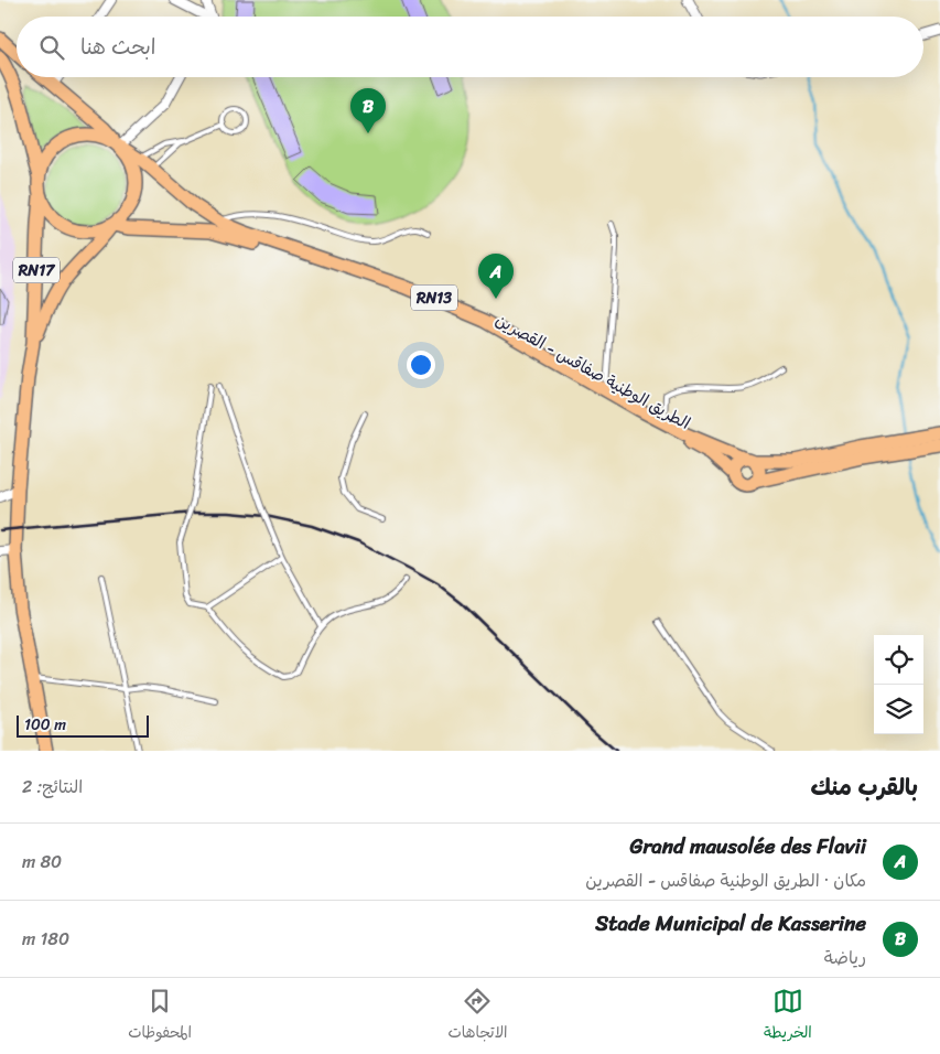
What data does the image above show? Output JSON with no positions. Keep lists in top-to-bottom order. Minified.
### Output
{"streets":{"main road":["RN17","RN13","الطريق الوطنية صفاقس - القصرين"]},"crossings":[["RN17","الطريق الوطنية صفاقس - القصرين"],["RN13","الطريق الوطنية صفاقس - القصرين"]],"scale_bar":"100 m","page":{"search":"ابحث هنا","pins":["B","A"],"scale":"100 m","heading":["بالقرب منك","النتائج: 2"],"list":[{"mark":"A","name":"Grand mausolée des Flavii","note":"مكان · الطريق الوطنية صفاقس - القصرين","value":"80 m"},{"mark":"B","name":"Stade Municipal de Kasserine","note":"رياضة","value":"180 m"}],"nav":["الخريطة","الاتجاهات","المحفوظات"]}}
